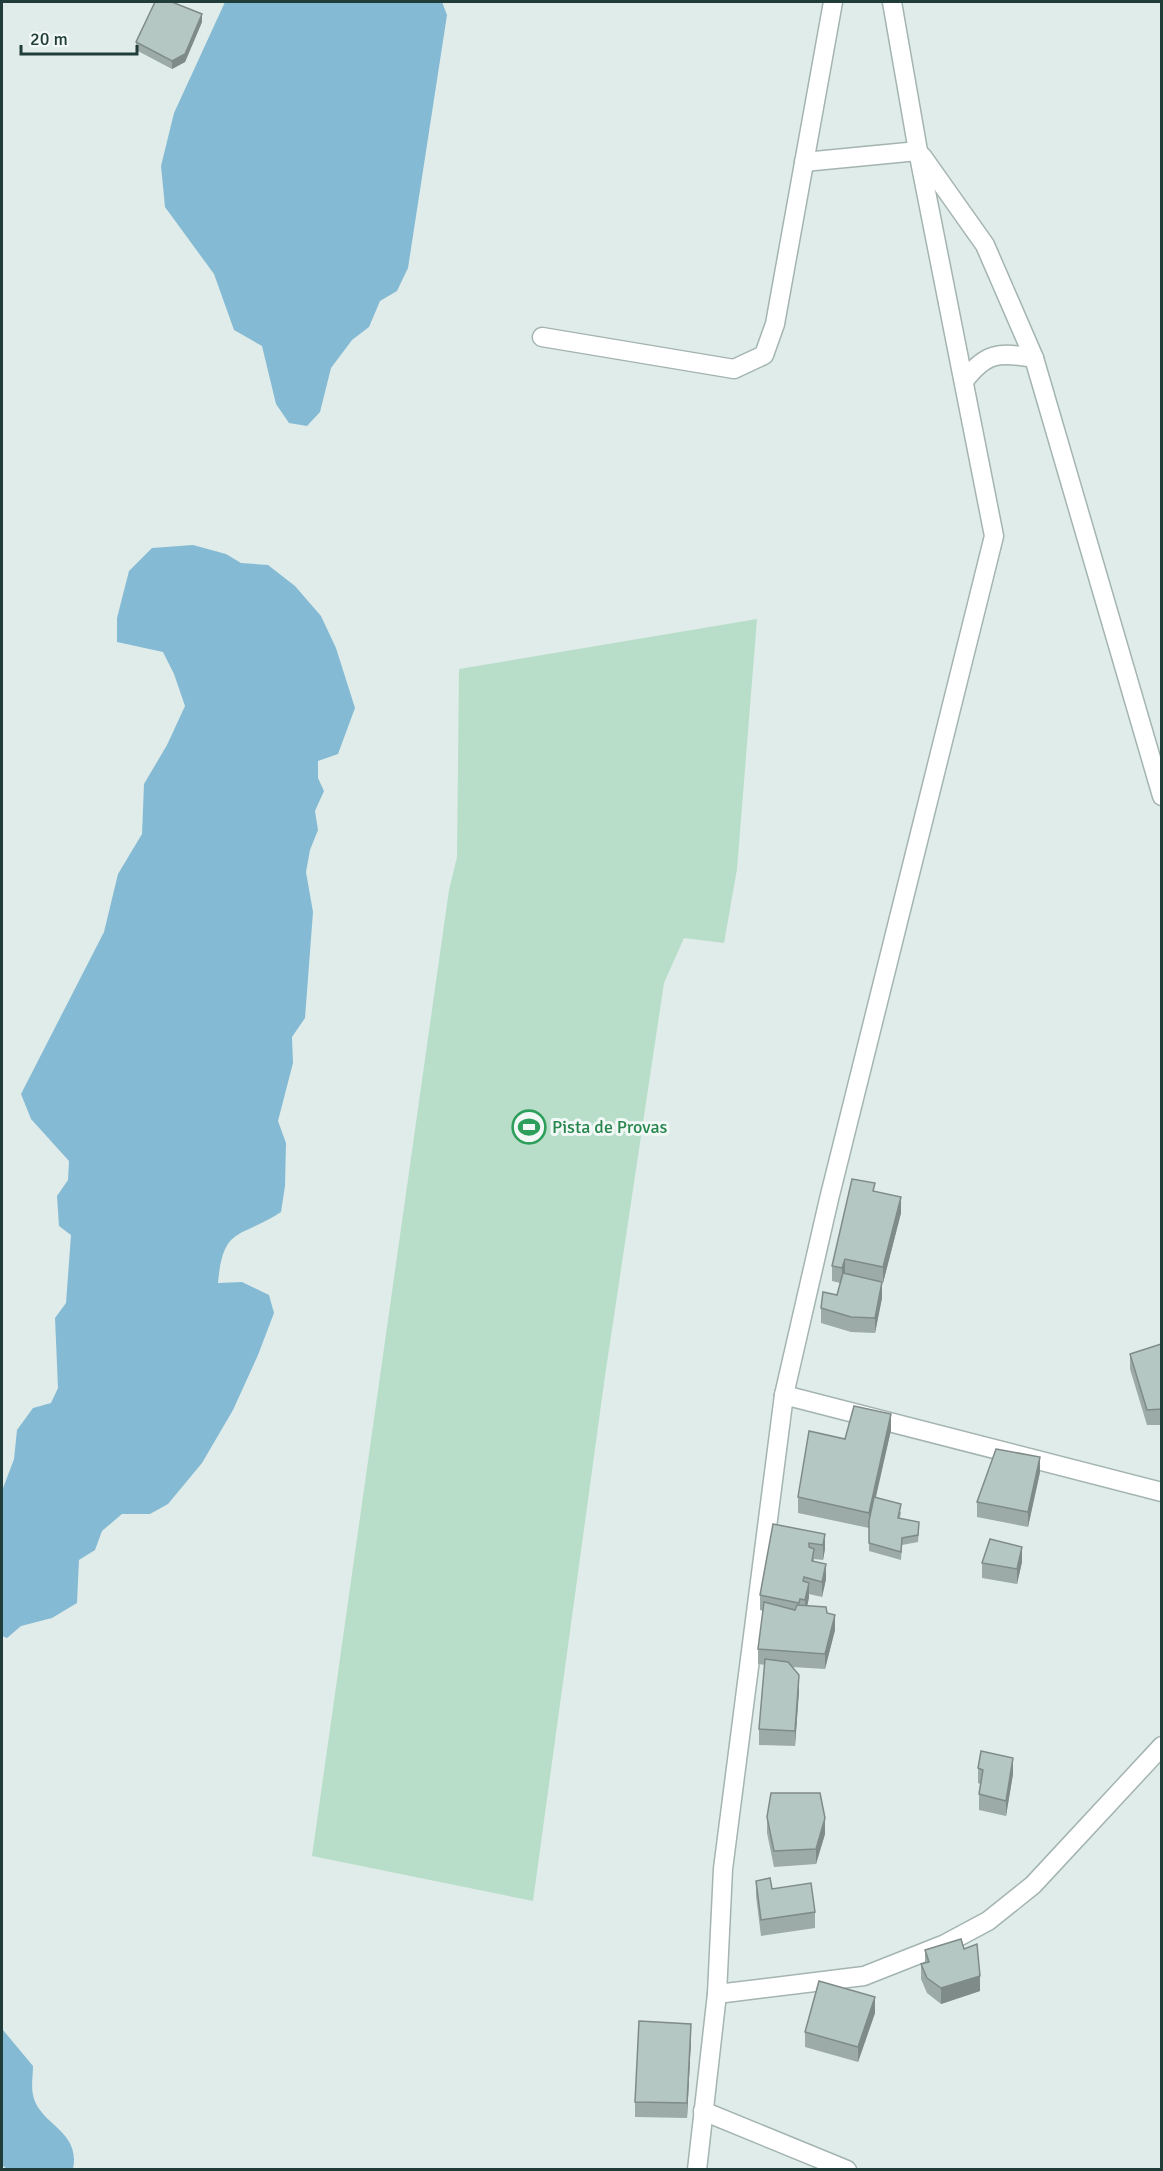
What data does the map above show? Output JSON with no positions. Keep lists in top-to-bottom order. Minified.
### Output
{"places":{"sports":["Pista de Provas"]},"scale_bar":"20 m"}
